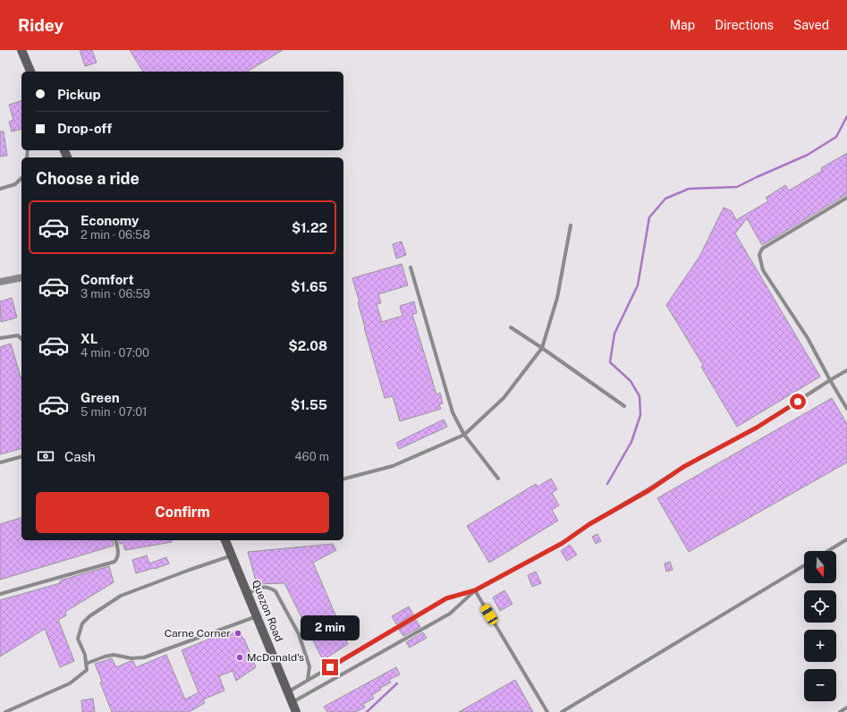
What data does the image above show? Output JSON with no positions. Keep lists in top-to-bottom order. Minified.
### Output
{"streets":{"main road":["Quezon Road"]},"places":["Carne Corner","McDonald's"],"north":"bottom","page":{"header":"Ridey","nav":["Map","Directions","Saved"],"banner":["Pickup","Drop-off"],"heading":"Choose a ride","list":[{"name":"Economy","note":"2 min · 06:58","value":"$1.22"},{"name":"Comfort","note":"3 min · 06:59","value":"$1.65"},{"name":"XL","note":"4 min · 07:00","value":"$2.08"},{"name":"Green","note":"5 min · 07:01","value":"$1.55"}],"pay":["Cash","460 m"],"buttons":"Confirm","map_buttons":["+","−"],"bubble":"2 min"}}
